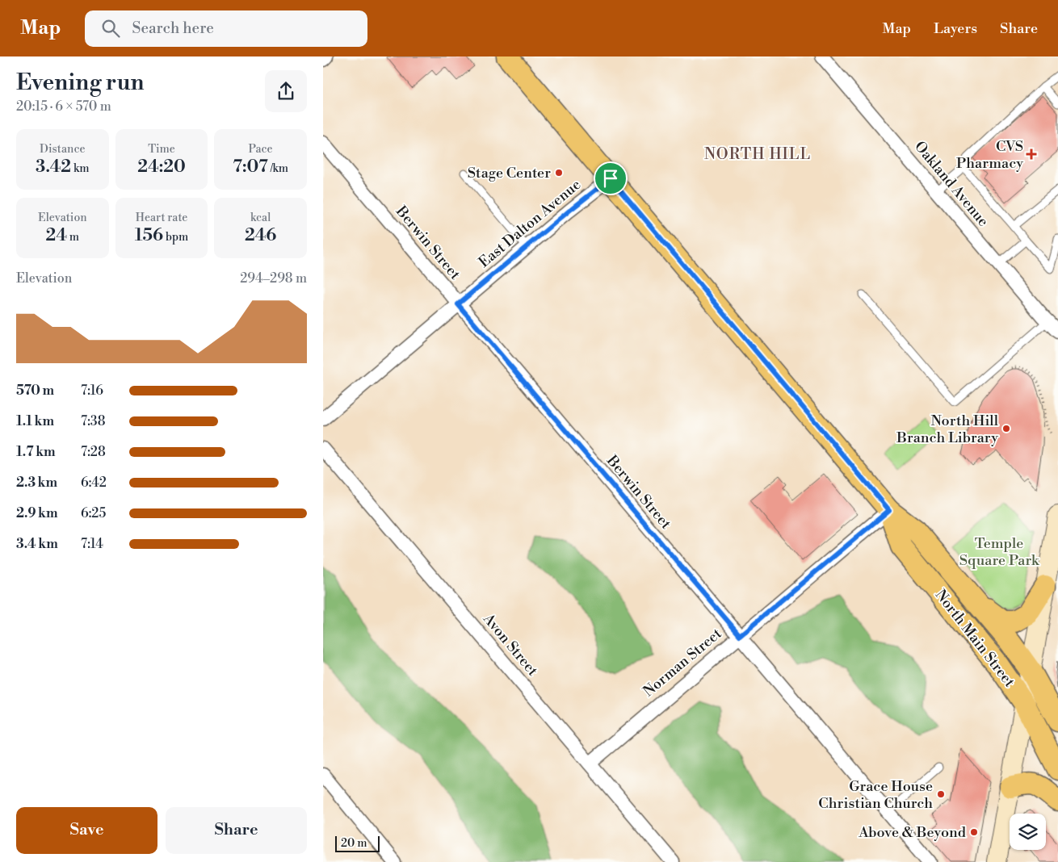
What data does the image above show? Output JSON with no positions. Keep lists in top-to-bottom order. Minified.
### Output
{"streets":{"main road":["North Main Street"],"street":["Oakland Avenue","East Dalton Avenue","Berwin Street","Avon Street","Norman Street"]},"crossings":[["East Dalton Avenue","Berwin Street"],["East Dalton Avenue","North Main Street"],["Berwin Street","Norman Street"],["North Main Street","Norman Street"],["Avon Street","Norman Street"]],"districts":["NORTH HILL"],"parks":["Temple Square Park"],"places":{"health":["CVS Pharmacy"],"other":["Stage Center","North Hill Branch Library","Grace House Christian Church","Above & Beyond"]},"scale_bar":"20 m","page":{"header":"Map","search":"Search here","nav":["Map","Layers","Share"],"heading":["Evening run","20:15 · 6 × 570 m"],"stats":[["Distance","3.42 km"],["Time","24:20"],["Pace","7:07 /km"],["Elevation","24 m"],["Heart rate","156 bpm"],["kcal","246"]],"chart":["Elevation","294–298 m"],"list":[{"name":"570 m","note":"7:16"},{"name":"1.1 km","note":"7:38"},{"name":"1.7 km","note":"7:28"},{"name":"2.3 km","note":"6:42"},{"name":"2.9 km","note":"6:25"},{"name":"3.4 km","note":"7:14"}],"buttons":["Save","Share"],"scale":"20 m"}}
